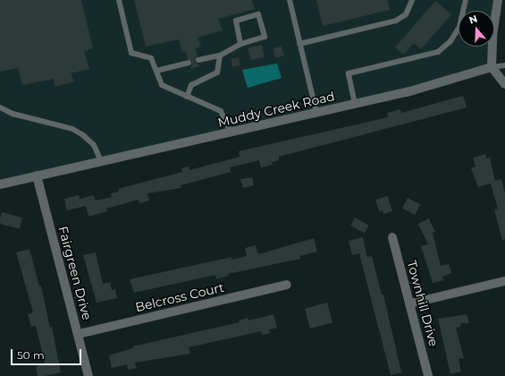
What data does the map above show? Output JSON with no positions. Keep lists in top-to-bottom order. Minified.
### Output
{"streets":{"street":["Muddy Creek Road","Fairgreen Drive","Belcross Court","Townhill Drive"]},"crossings":[["Muddy Creek Road","Fairgreen Drive"],["Fairgreen Drive","Belcross Court"]],"scale_bar":"50 m","north":"top"}
